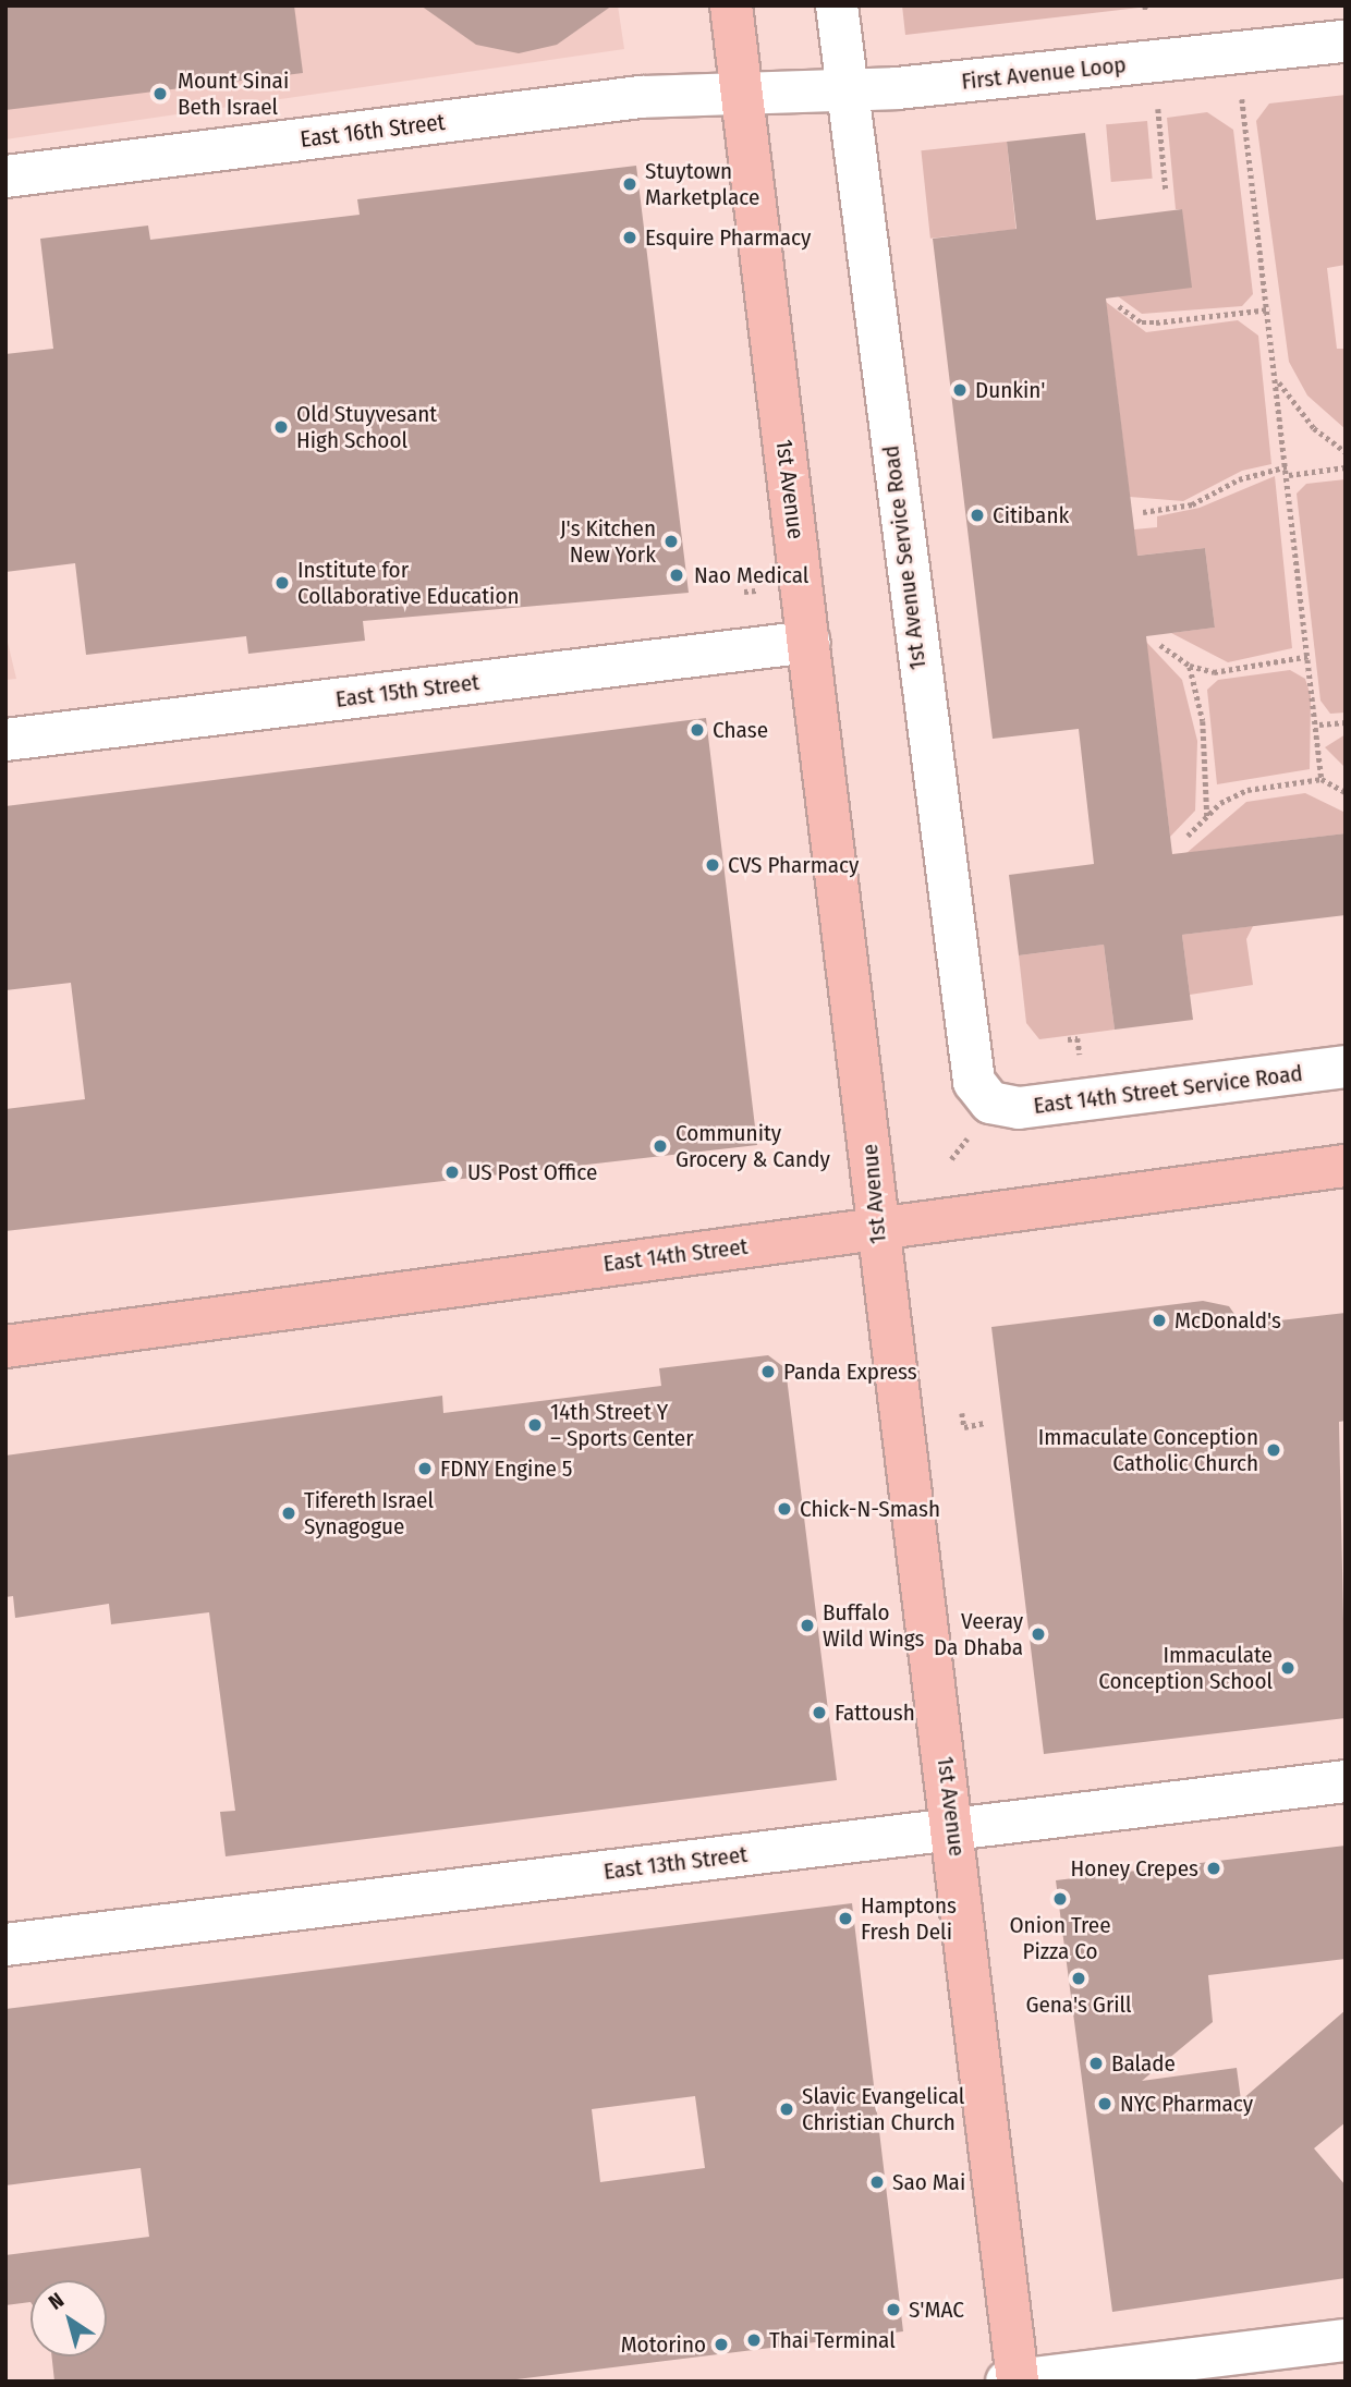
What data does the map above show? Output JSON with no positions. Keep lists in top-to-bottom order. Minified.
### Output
{"streets":{"main road":["1st Avenue","East 14th Street"],"street":["First Avenue Loop","East 16th Street","1st Avenue Service Road","East 15th Street","East 14th Street Service Road","East 13th Street"]},"crossings":[["First Avenue Loop","East 16th Street"],["First Avenue Loop","1st Avenue"],["First Avenue Loop","1st Avenue Service Road"],["East 16th Street","1st Avenue"],["1st Avenue","East 15th Street"],["1st Avenue","East 14th Street"],["1st Avenue","East 13th Street"],["1st Avenue Service Road","East 14th Street Service Road"]],"places":["Mount Sinai Beth Israel","Stuytown Marketplace","Esquire Pharmacy","Dunkin'","Old Stuyvesant High School","Citibank","J's Kitchen New York","Nao Medical","Institute for Collaborative Education","Chase","CVS Pharmacy","Community Grocery & Candy","US Post Office","McDonald's","Panda Express","14th Street Y – Sports Center","Immaculate Conception Catholic Church","FDNY Engine 5","Chick-N-Smash","Tifereth Israel Synagogue","Buffalo Wild Wings","Veeray Da Dhaba","Immaculate Conception School","Fattoush","Honey Crepes","Onion Tree Pizza Co","Hamptons Fresh Deli","Gena's Grill","Balade","NYC Pharmacy","Slavic Evangelical Christian Church","Sao Mai","S'MAC","Thai Terminal","Motorino"],"north":"top left"}
